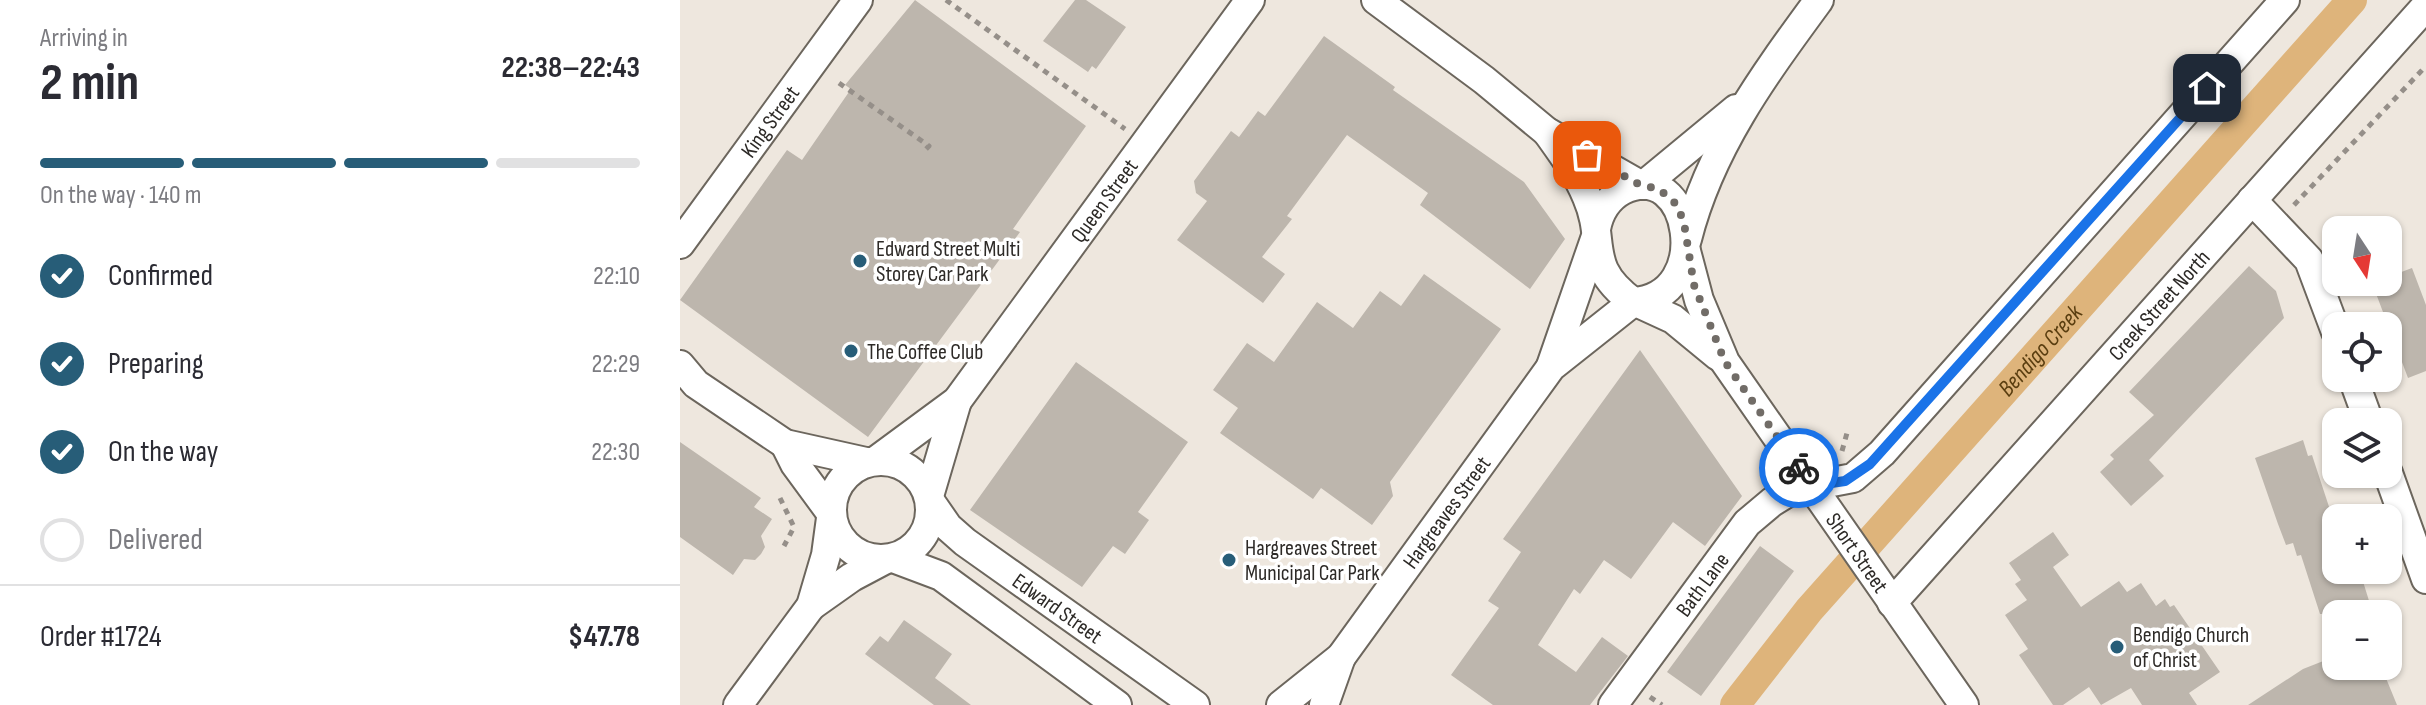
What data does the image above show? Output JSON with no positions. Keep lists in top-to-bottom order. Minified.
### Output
{"streets":{"street":["King Street","Queen Street","Creek Street North","Hargreaves Street","Short Street","Bath Lane","Edward Street"]},"crossings":[["Queen Street","Edward Street"],["Creek Street North","Short Street"],["Hargreaves Street","Short Street"],["Short Street","Bath Lane"]],"water":["Bendigo Creek"],"places":["Edward Street Multi Storey Car Park","The Coffee Club","Hargreaves Street Municipal Car Park","Bendigo Church of Christ"],"north":"bottom","page":{"heading":["2 min","Arriving in","22:38–22:43"],"panel":["Order #1724","$47.78"],"bar":"On the way · 140 m","map_buttons":["+","−"],"list":[["Confirmed","22:10"],["Preparing","22:29"],["On the way","22:30"],"Delivered"]}}
